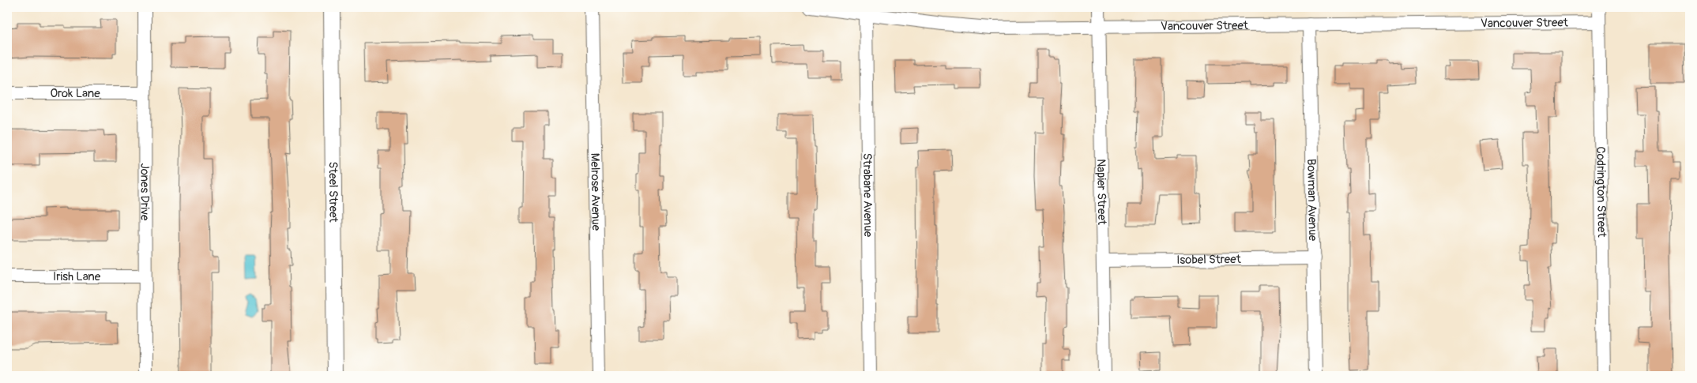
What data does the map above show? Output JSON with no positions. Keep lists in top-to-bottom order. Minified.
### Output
{"streets":{"street":["Vancouver Street","Orok Lane","Steel Street","Melrose Avenue","Napier Street","Jones Drive","Codrington Street","Strabane Avenue","Bowman Avenue","Isobel Street","Irish Lane"]},"crossings":[["Vancouver Street","Napier Street"],["Vancouver Street","Codrington Street"],["Vancouver Street","Strabane Avenue"],["Vancouver Street","Bowman Avenue"],["Orok Lane","Jones Drive"],["Napier Street","Isobel Street"],["Jones Drive","Irish Lane"],["Bowman Avenue","Isobel Street"]]}
